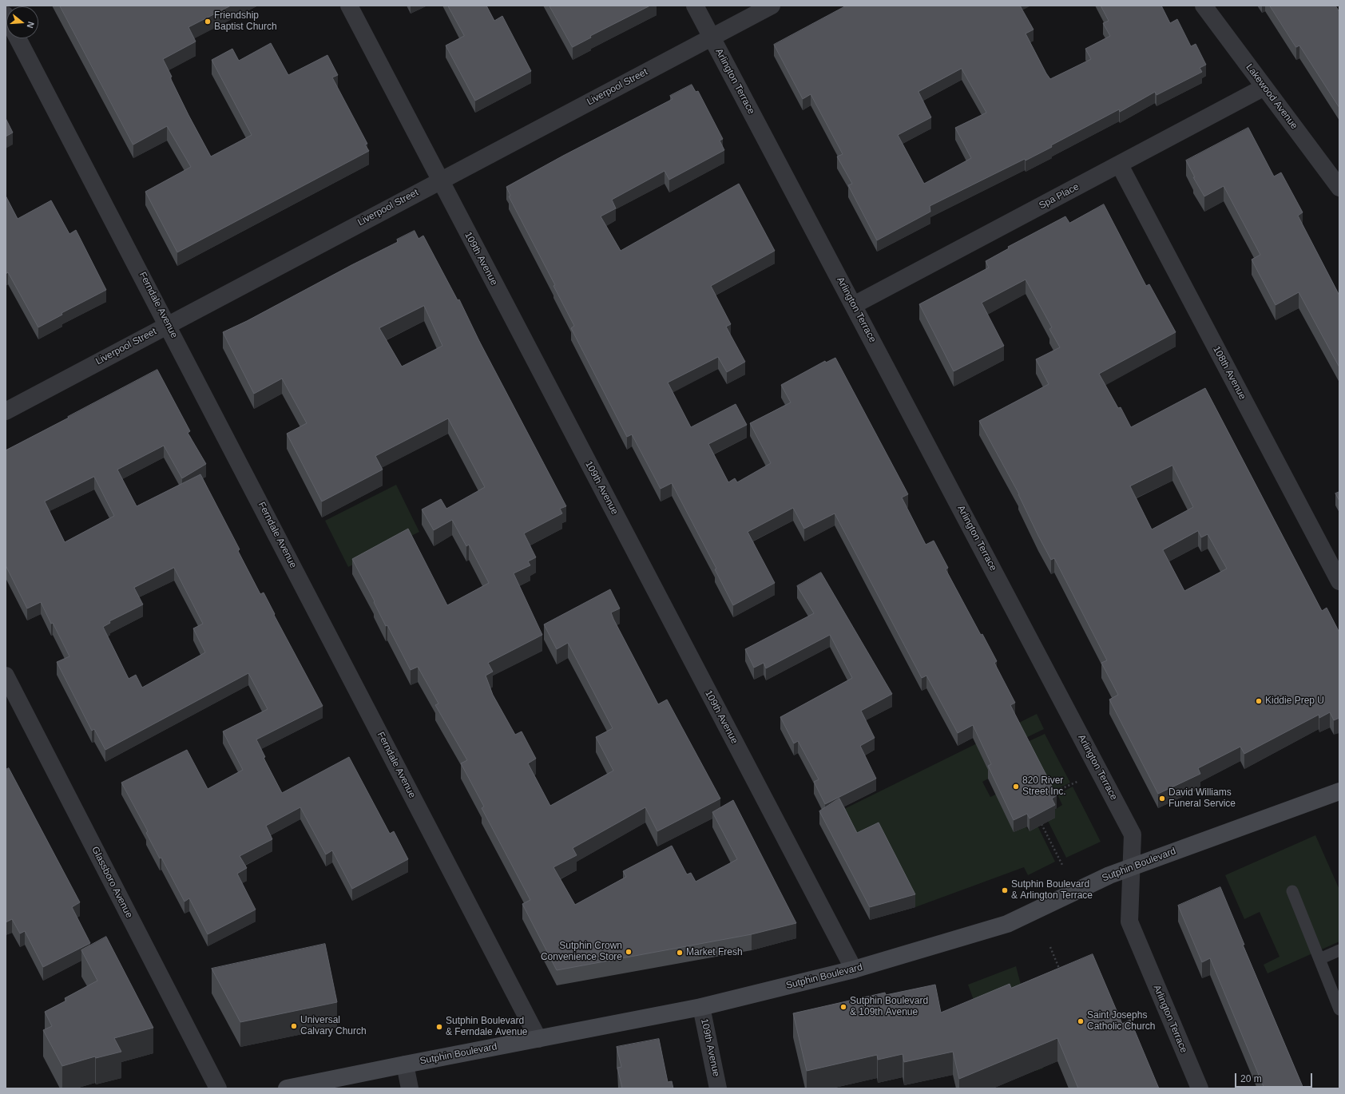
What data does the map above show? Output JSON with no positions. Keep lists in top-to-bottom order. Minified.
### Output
{"streets":{"main road":["Sutphin Boulevard"],"street":["Arlington Terrace","Liverpool Street","Lakewood Avenue","Spa Place","109th Avenue","Ferndale Avenue","108th Avenue","Glassboro Avenue"]},"crossings":[["Arlington Terrace","Liverpool Street"],["Arlington Terrace","Spa Place"],["Arlington Terrace","Sutphin Boulevard"],["Liverpool Street","109th Avenue"],["Liverpool Street","Ferndale Avenue"],["Lakewood Avenue","Spa Place"],["Spa Place","108th Avenue"],["109th Avenue","Sutphin Boulevard"],["Ferndale Avenue","Sutphin Boulevard"]],"places":["Friendship Baptist Church","Kiddie Prep U","820 River Street Inc.","David Williams Funeral Service","Sutphin Boulevard & Arlington Terrace","Sutphin Crown Convenience Store","Market Fresh","Sutphin Boulevard & 109th Avenue","Saint Josephs Catholic Church","Universal Calvary Church","Sutphin Boulevard & Ferndale Avenue"],"scale_bar":"20 m","north":"right"}
